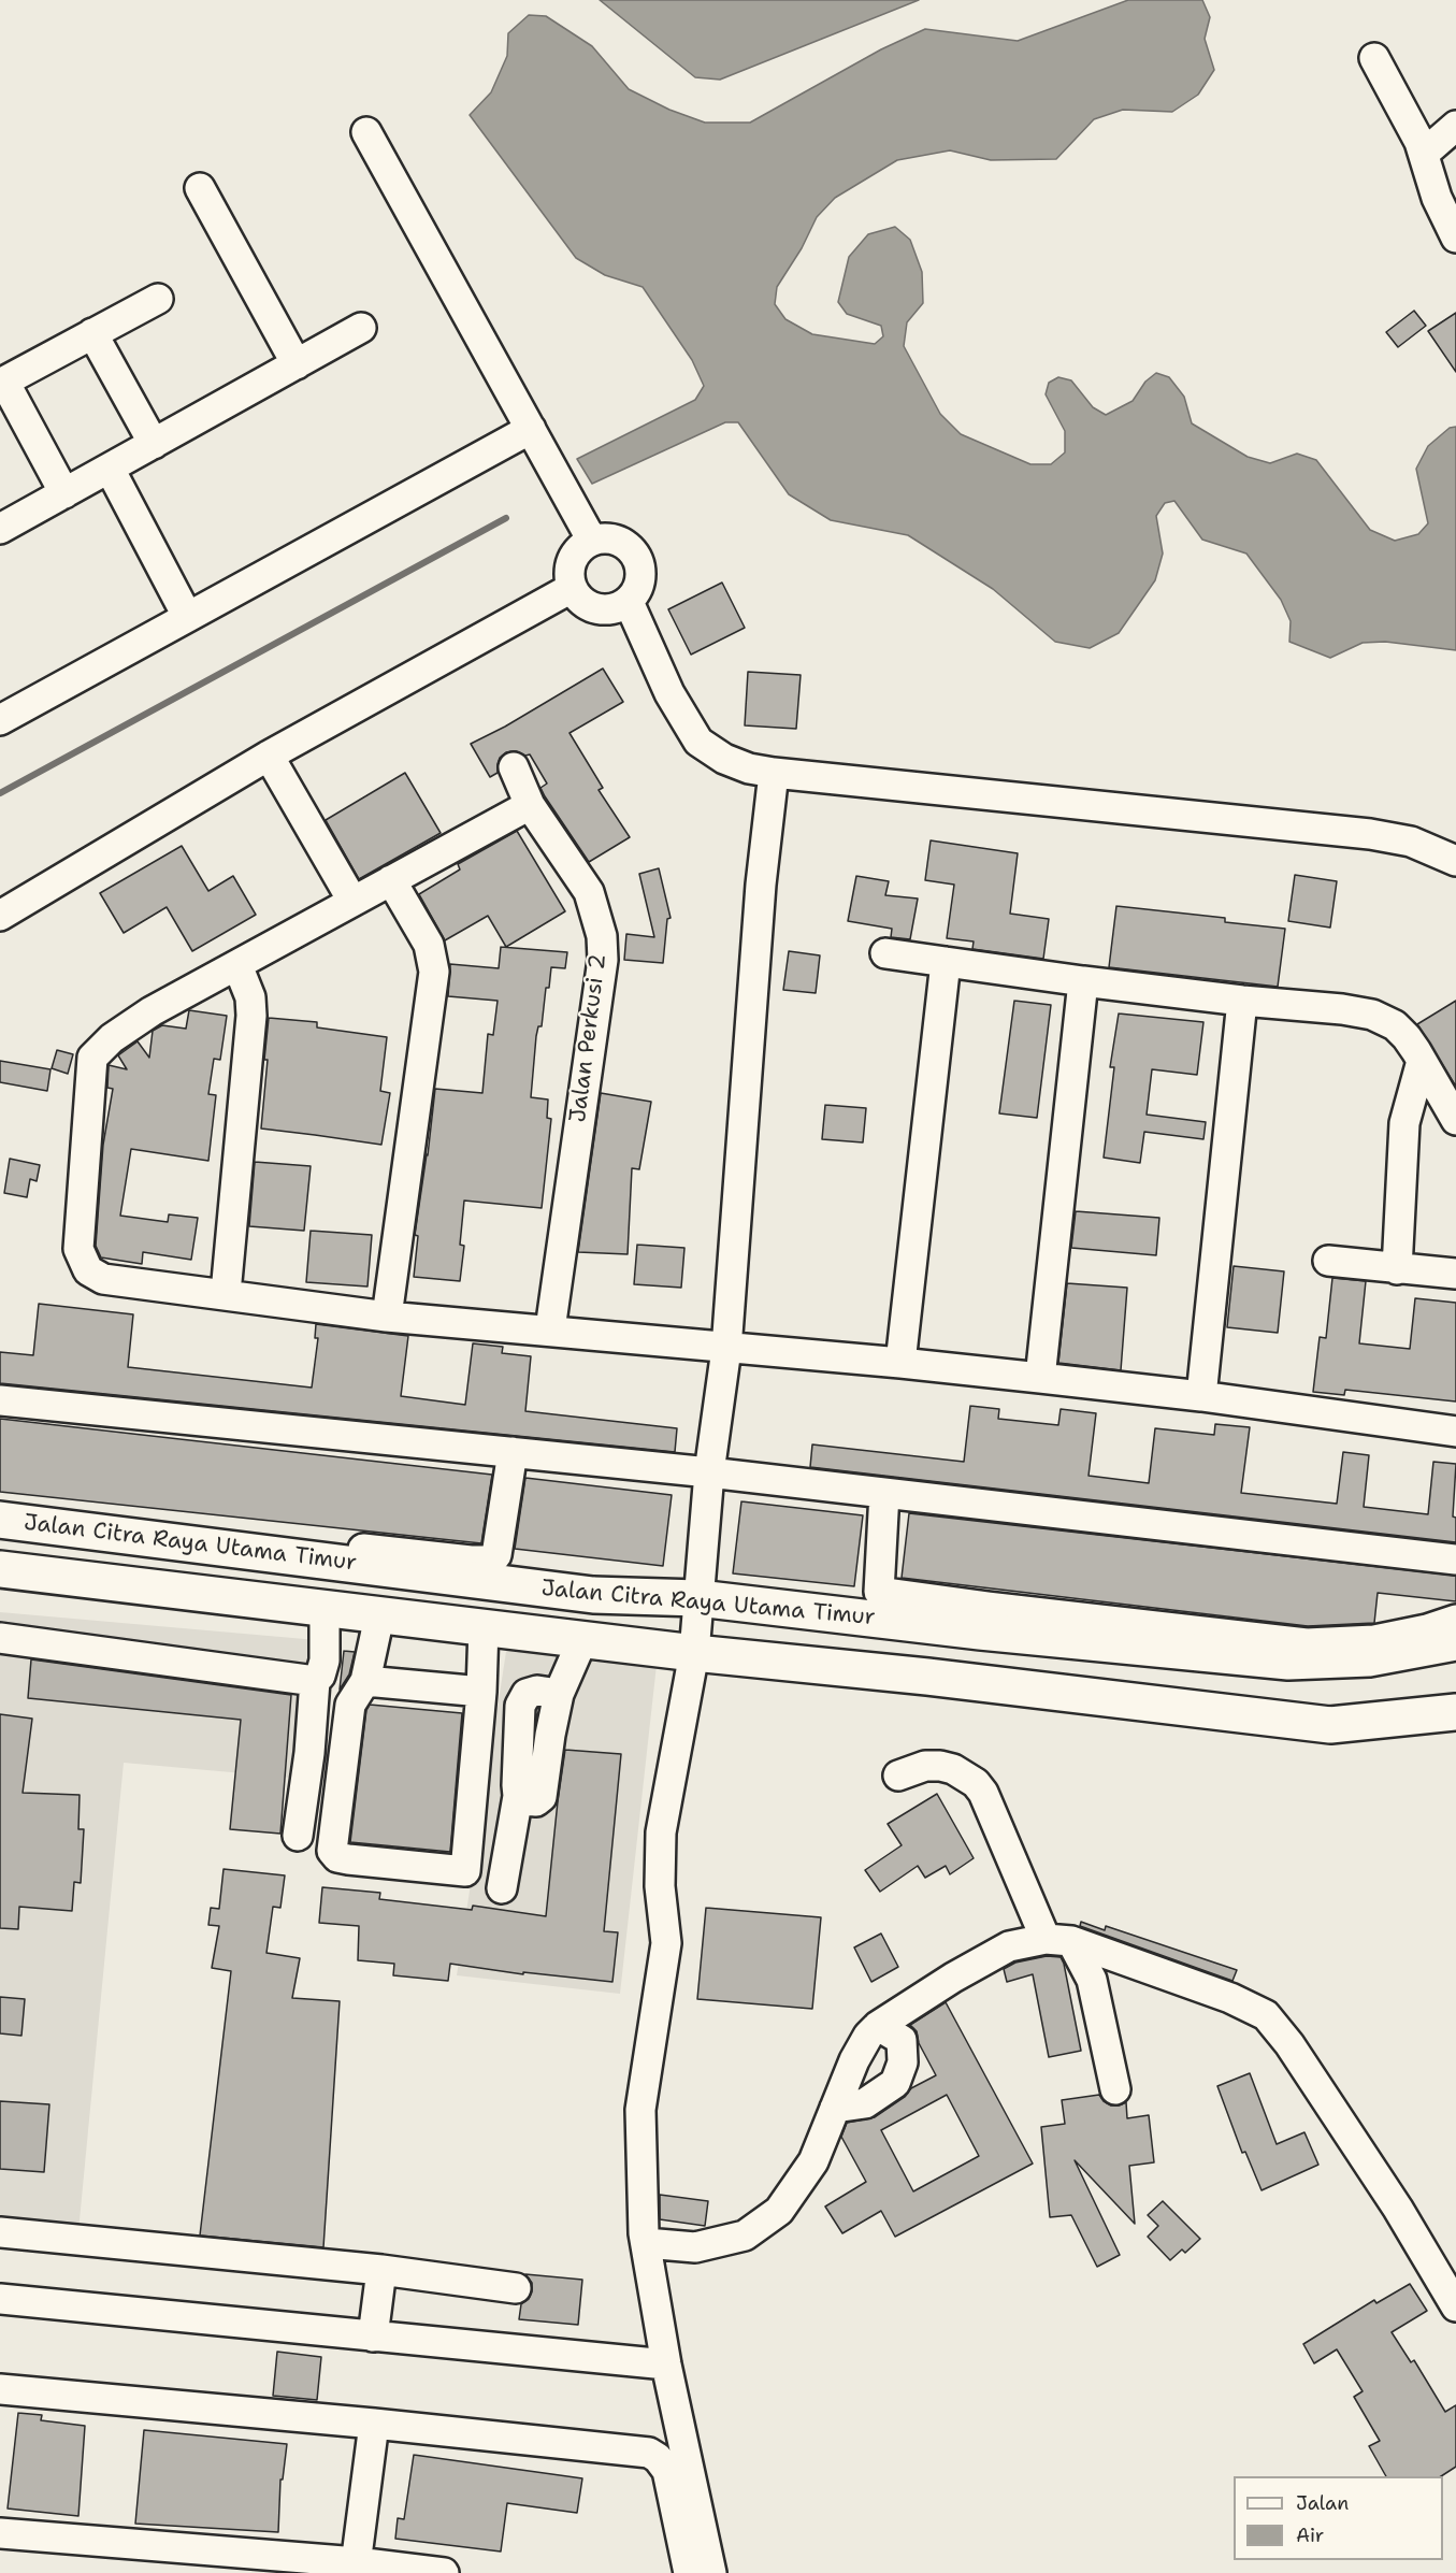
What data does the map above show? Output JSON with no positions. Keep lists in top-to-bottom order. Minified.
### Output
{"streets":{"main road":["Jalan Citra Raya Utama Timur"],"street":["Jalan Perkusi 2"]},"legend":["Jalan","Air"]}
